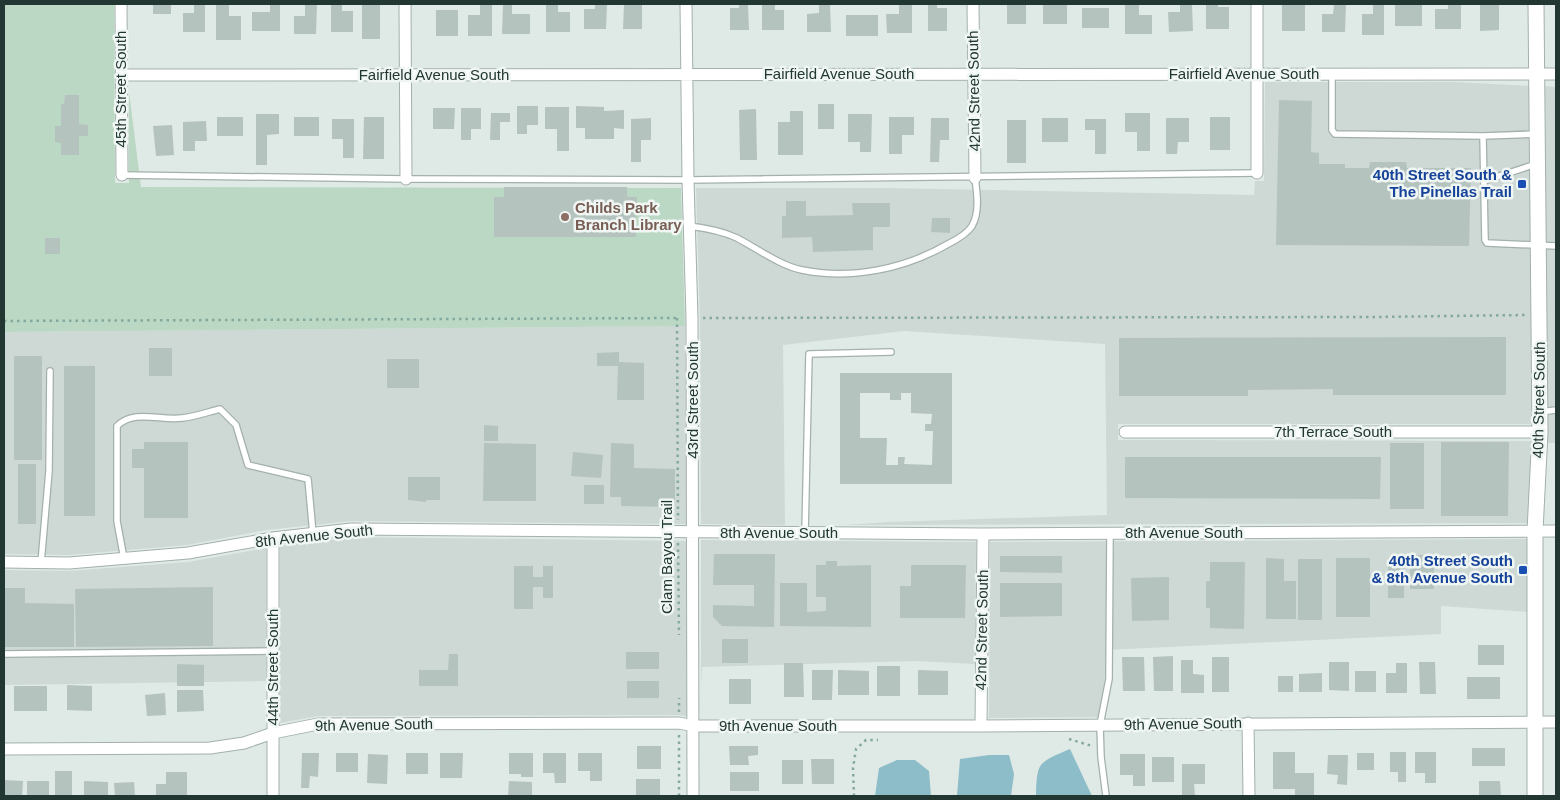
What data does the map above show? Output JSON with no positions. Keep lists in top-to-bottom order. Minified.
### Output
{"streets":{"street":["Fairfield Avenue South","45th Street South","42nd Street South","43rd Street South","40th Street South","7th Terrace South","8th Avenue South","44th Street South","9th Avenue South"],"path":["Clam Bayou Trail"]},"crossings":[["Fairfield Avenue South","45th Street South"],["Fairfield Avenue South","42nd Street South"],["Fairfield Avenue South","43rd Street South"],["Fairfield Avenue South","40th Street South"],["42nd Street South","8th Avenue South"],["42nd Street South","9th Avenue South"],["43rd Street South","8th Avenue South"],["43rd Street South","9th Avenue South"],["40th Street South","7th Terrace South"],["40th Street South","8th Avenue South"],["40th Street South","9th Avenue South"],["8th Avenue South","Clam Bayou Trail"],["8th Avenue South","44th Street South"],["44th Street South","9th Avenue South"]],"places":{"transit":["40th Street South & The Pinellas Trail","40th Street South & 8th Avenue South"],"other":["Childs Park Branch Library"]}}
